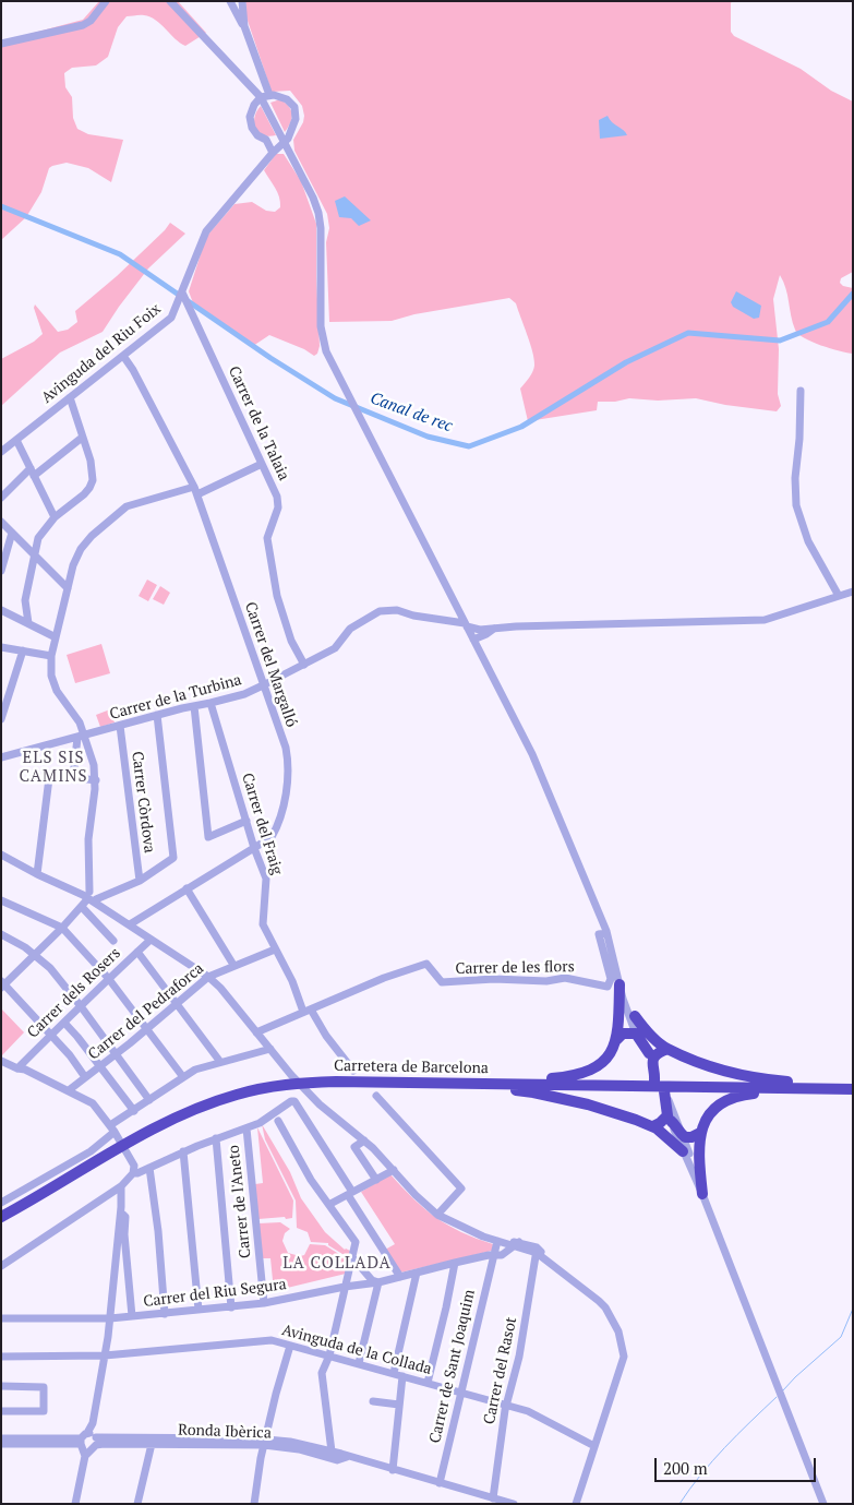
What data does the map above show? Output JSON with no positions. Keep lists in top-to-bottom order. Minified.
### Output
{"streets":{"highway":["Carretera de Barcelona"],"street":["Avinguda del Riu Foix","Carrer de la Talaia","Carrer del Margalló","Carrer de la Turbina","Carrer Còrdova","Carrer del Fraig","Carrer de les flors","Carrer dels Rosers","Carrer del Pedraforca","Carrer de l'Aneto","Carrer del Riu Segura","Avinguda de la Collada","Carrer de Sant Joaquim","Carrer del Rasot","Ronda Ibèrica"]},"crossings":[["Avinguda del Riu Foix","Carrer de la Talaia"],["Avinguda del Riu Foix","Carrer del Margalló"],["Carrer de la Talaia","Carrer de la Turbina"],["Carrer del Margalló","Carrer de la Turbina"],["Carrer del Margalló","Carrer del Fraig"],["Carrer de la Turbina","Carrer Còrdova"],["Carrer de la Turbina","Carrer del Fraig"],["Carrer del Fraig","Carrer de les flors"],["Carrer del Fraig","Carrer del Pedraforca"],["Carrer de l'Aneto","Carrer del Riu Segura"],["Carrer del Riu Segura","Carrer de Sant Joaquim"],["Avinguda de la Collada","Carrer de Sant Joaquim"],["Avinguda de la Collada","Carrer del Rasot"],["Carrer de Sant Joaquim","Ronda Ibèrica"],["Carrer del Rasot","Ronda Ibèrica"]],"districts":["ELS SIS CAMINS","LA COLLADA"],"water":["Canal de rec"],"scale_bar":"200 m"}
